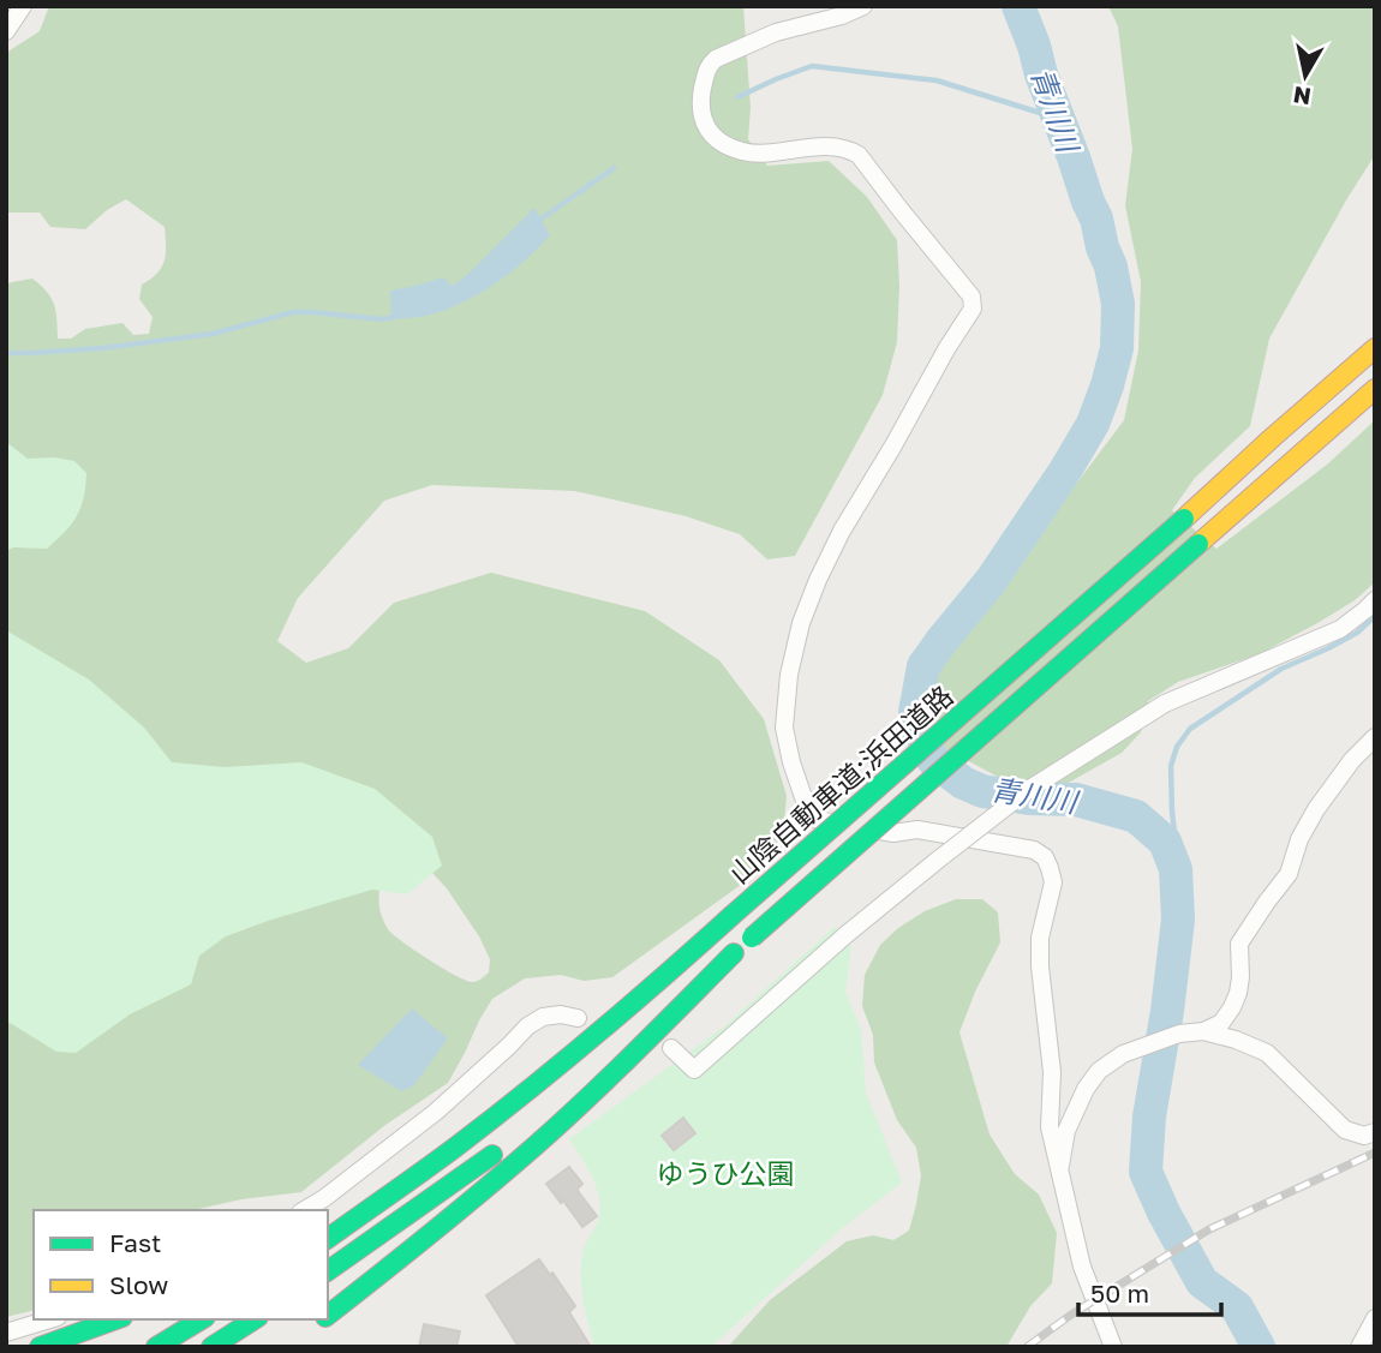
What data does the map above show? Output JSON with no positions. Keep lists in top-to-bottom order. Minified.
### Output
{"streets":{"highway":["山陰自動車道;浜田道路"]},"water":["青川川"],"parks":["ゆうひ公園"],"legend":["Fast","Slow"],"scale_bar":"50 m","north":"bottom"}
